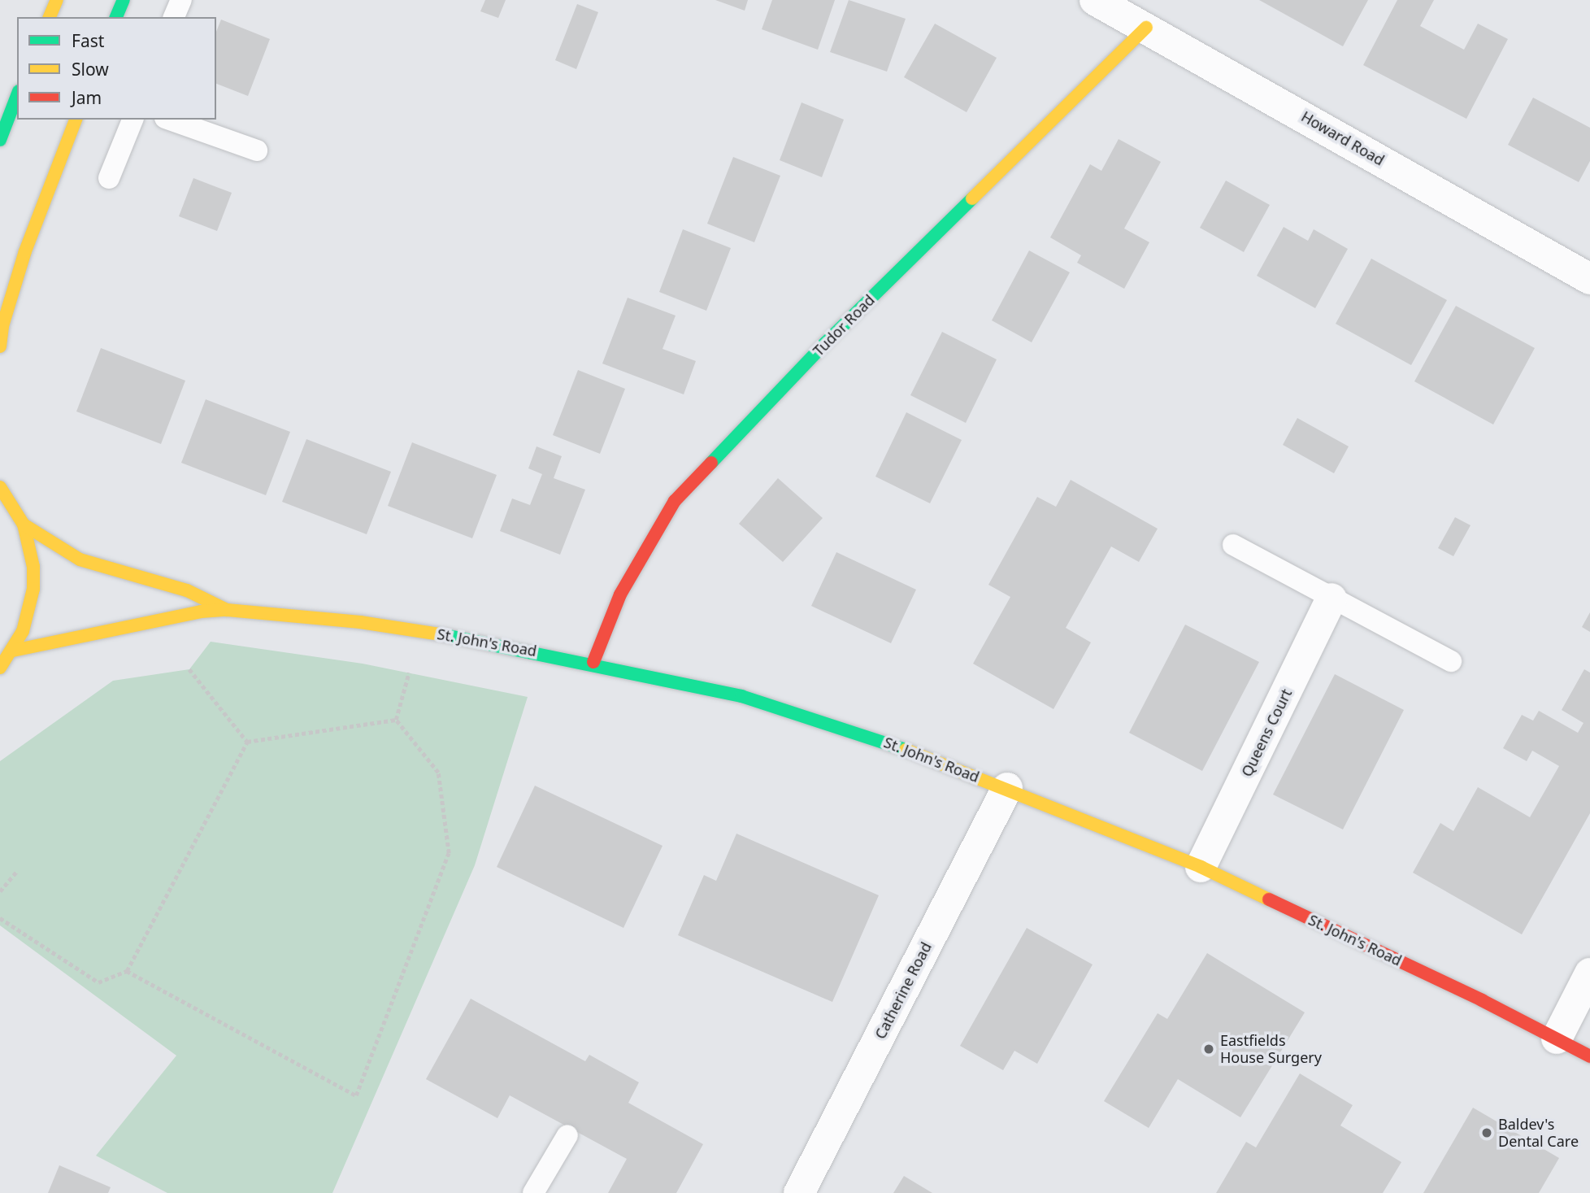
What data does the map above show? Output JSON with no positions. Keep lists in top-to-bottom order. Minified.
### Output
{"streets":{"main road":["Tudor Road","St. John's Road"],"street":["Howard Road","Queens Court","Catherine Road"]},"crossings":[["Howard Road","Tudor Road"],["Tudor Road","St. John's Road"],["St. John's Road","Queens Court"],["St. John's Road","Catherine Road"]],"places":["Eastfields House Surgery","Baldev's Dental Care"],"legend":["Fast","Slow","Jam"]}
